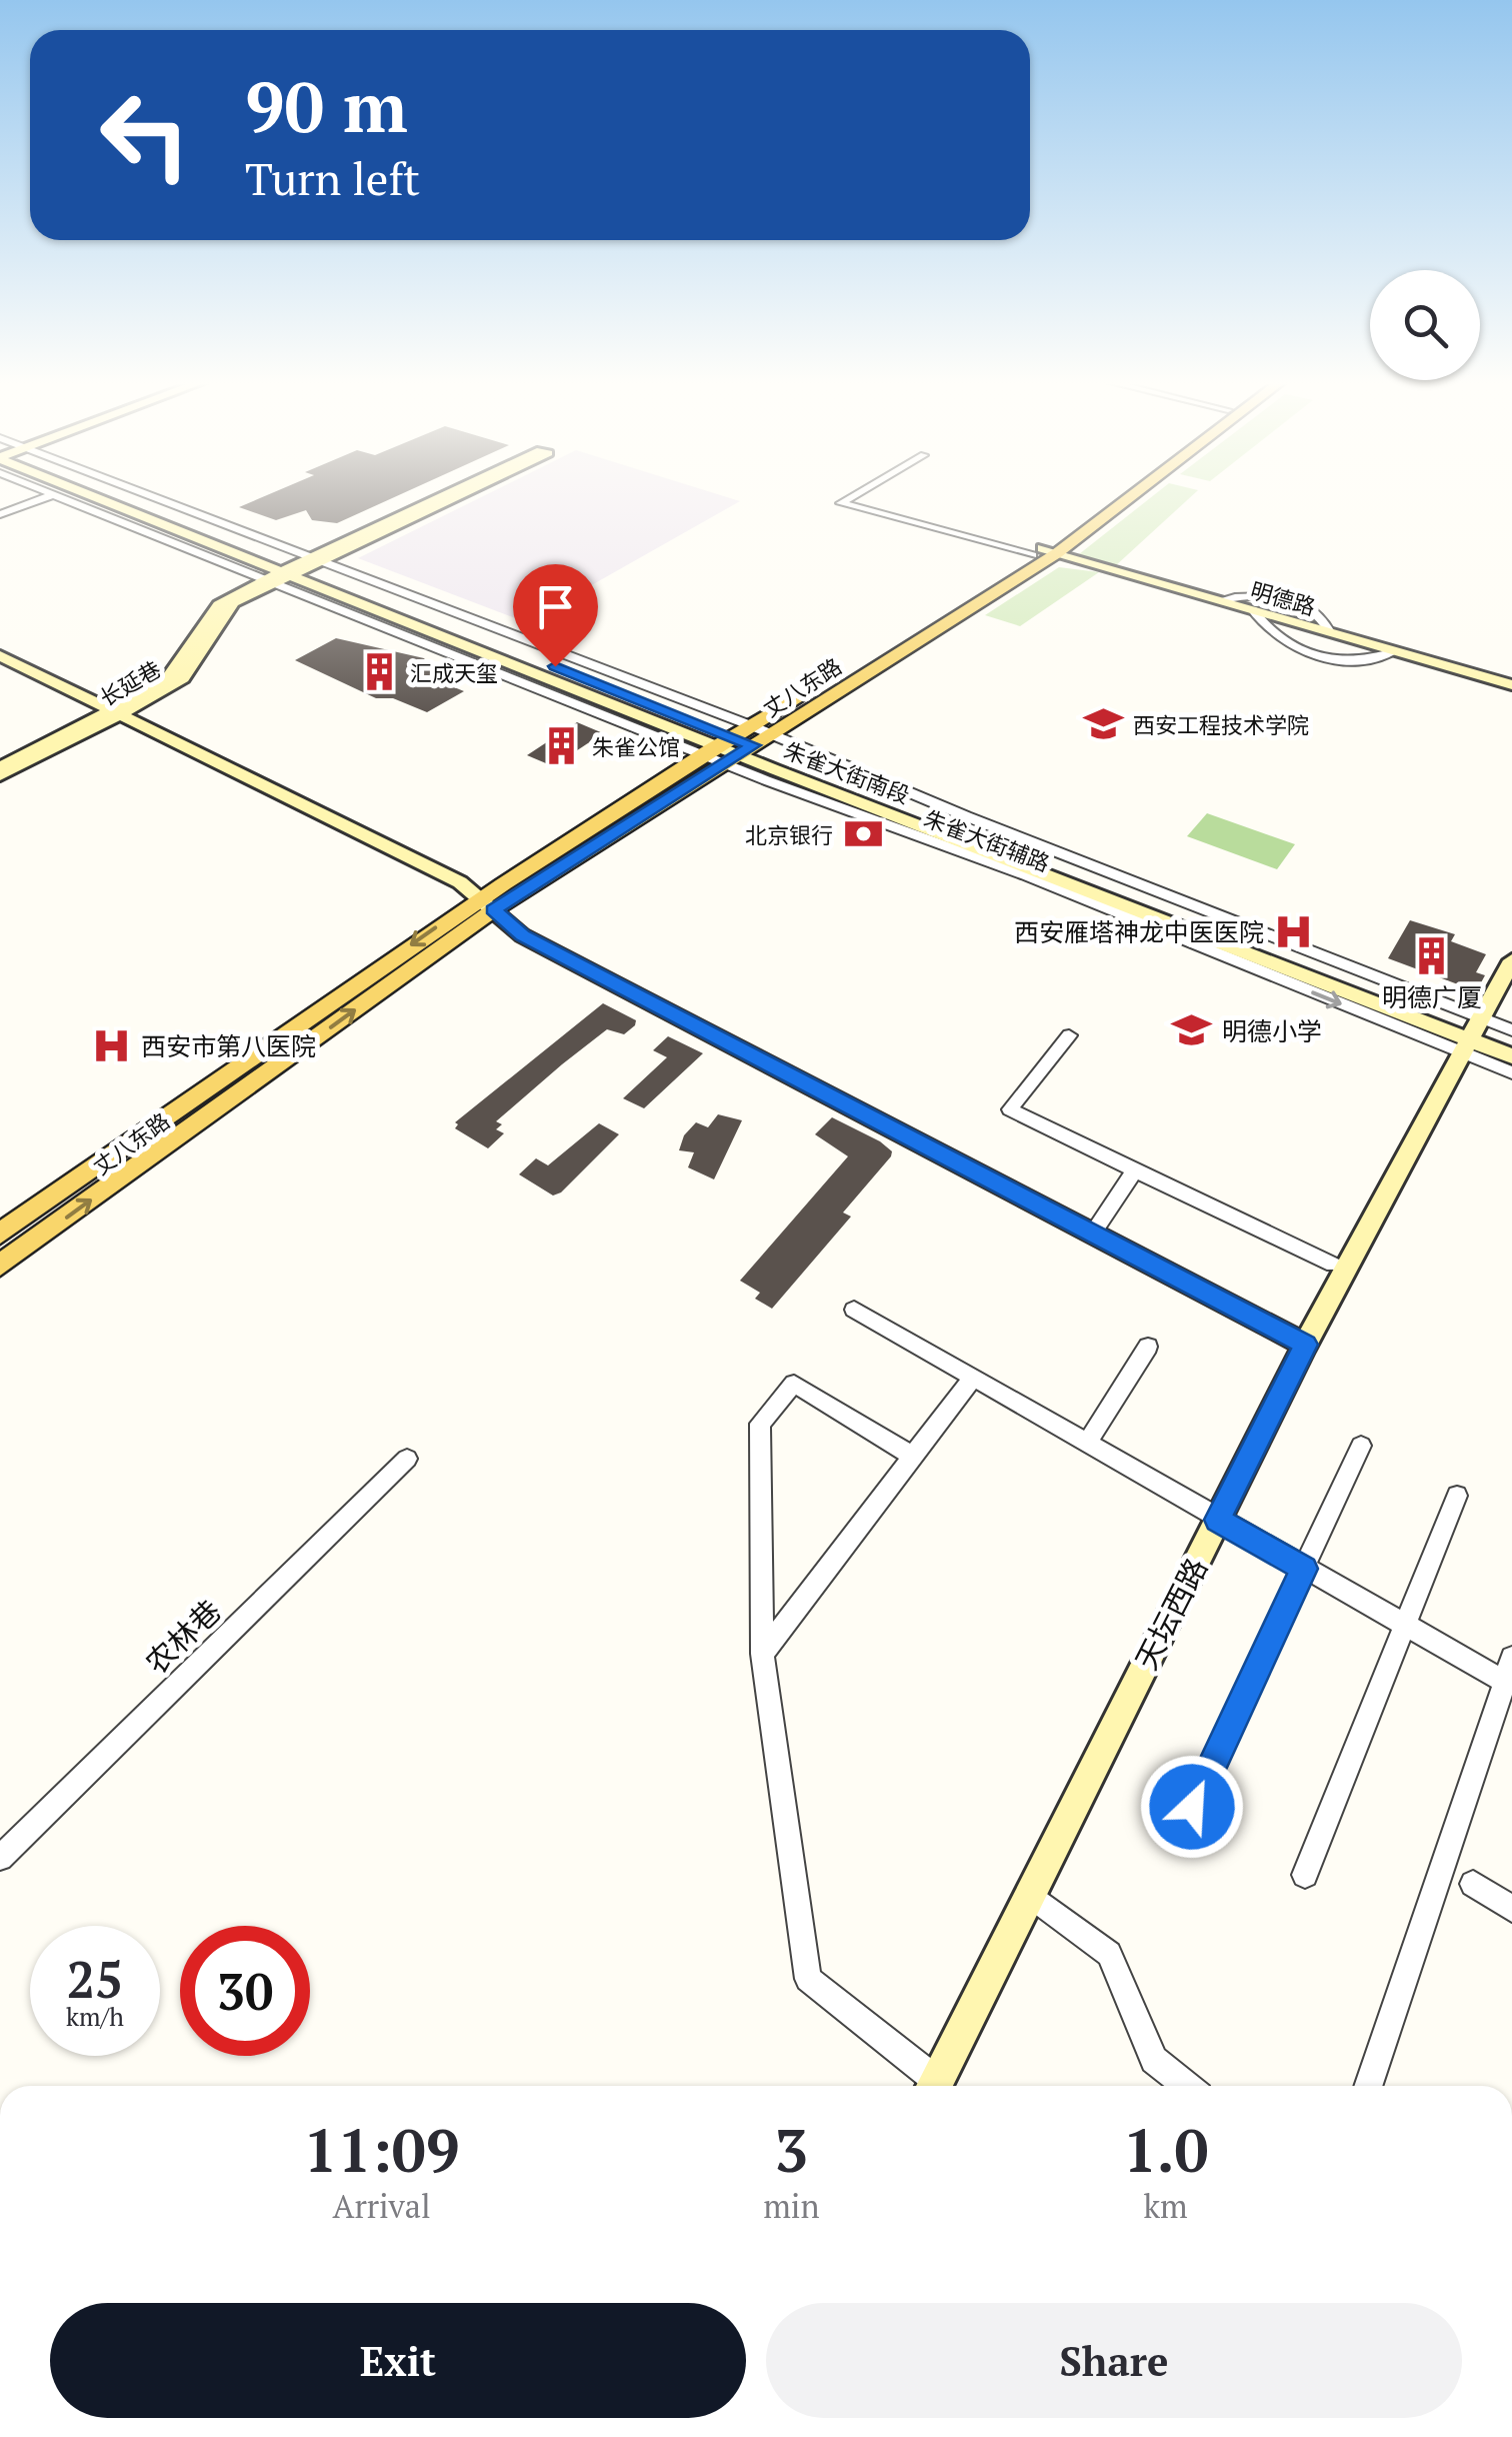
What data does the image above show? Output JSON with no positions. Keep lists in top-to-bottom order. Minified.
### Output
{"streets":{"main road":["丈八东路"],"street":["明德路","长延巷","朱雀大街南段","朱雀大街辅路","天坛西路","农林巷"]},"crossings":[["明德路","丈八东路"],["长延巷","朱雀大街南段"],["长延巷","朱雀大街辅路"],["丈八东路","朱雀大街南段"],["丈八东路","朱雀大街辅路"],["朱雀大街南段","朱雀大街辅路"],["朱雀大街南段","天坛西路"],["朱雀大街辅路","天坛西路"]],"places":{"building":["汇成天玺","朱雀公馆","明德广厦"],"school or university":["西安工程技术学院","明德小学"],"bank":["北京银行"],"hospital":["西安雁塔神龙中医医院","西安市第八医院"]},"page":{"turn":["90 m","Turn left"],"speed":"25 km/h","limit":"30","eta":["11:09","Arrival","3","min","1.0","km"],"buttons":["Exit","Share"]}}
